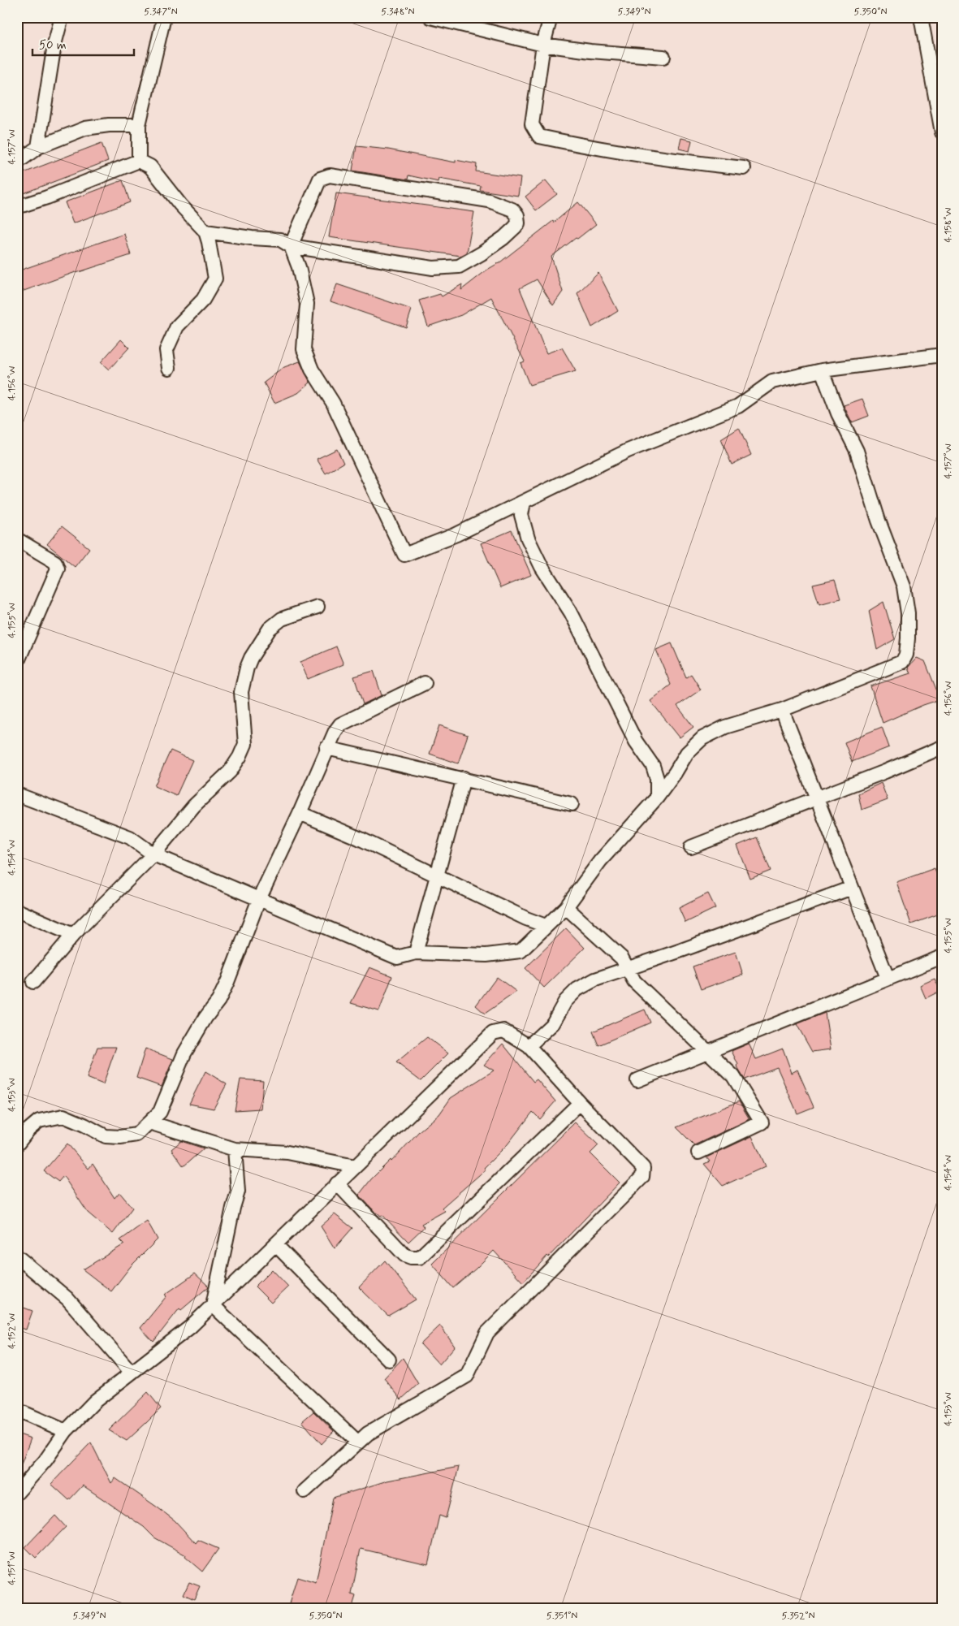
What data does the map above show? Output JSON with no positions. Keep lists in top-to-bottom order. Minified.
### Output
{"scale_bar":"50 m","coordinates":["5.347°N","5.348°N","5.349°N","5.350°N","4.157°W","4.158°W","4.156°W","4.155°W","4.154°W","4.153°W","4.152°W","4.151°W","5.351°N","5.352°N"]}
